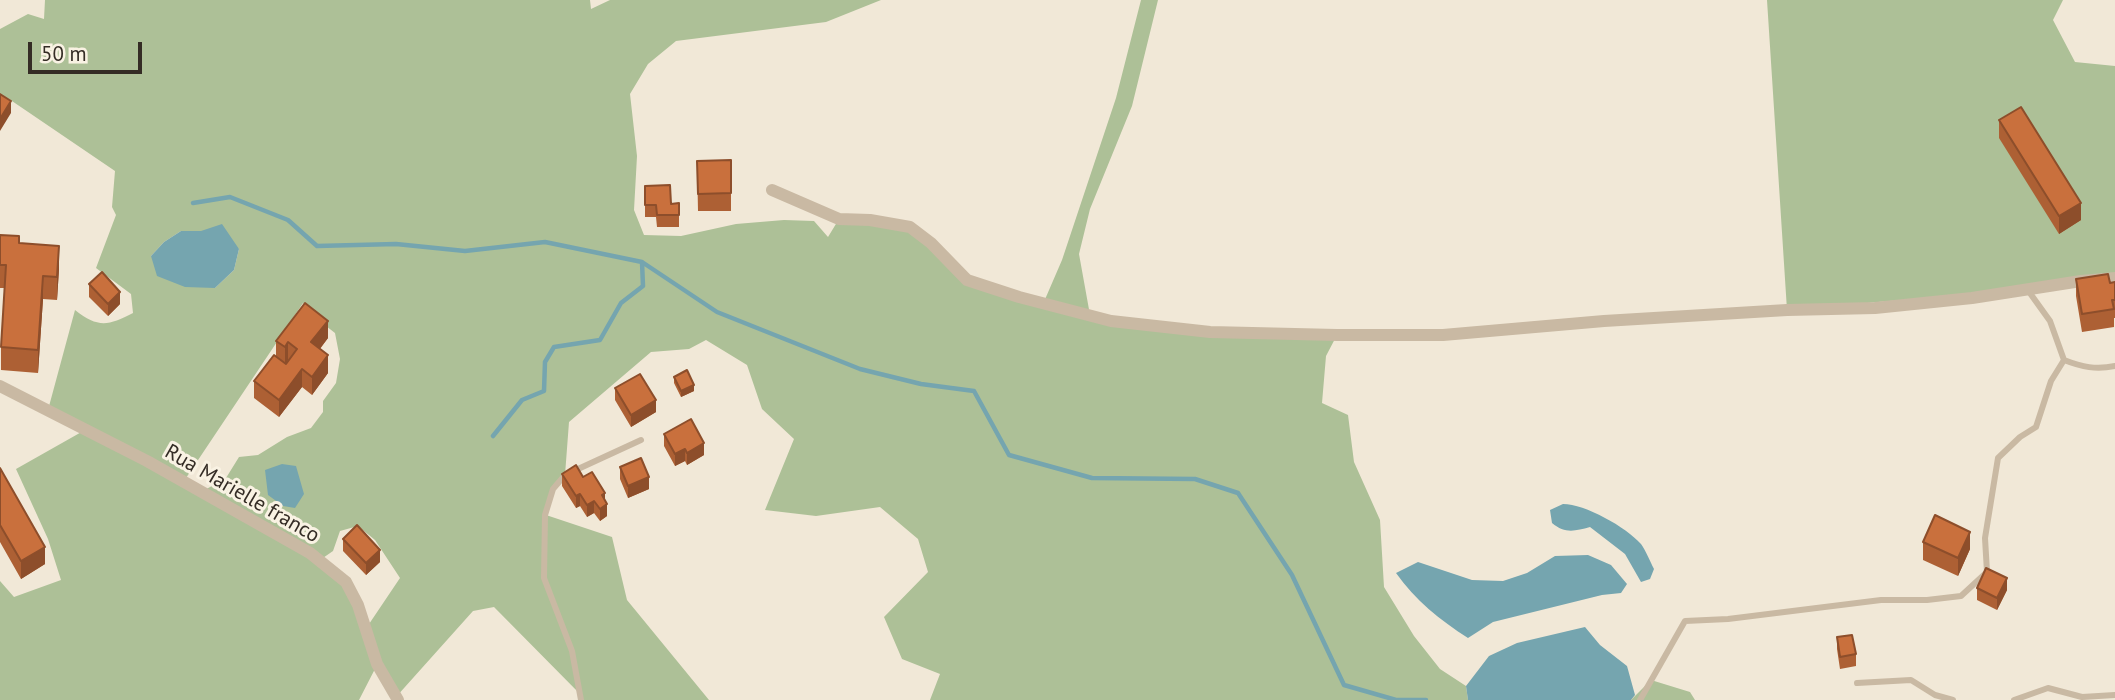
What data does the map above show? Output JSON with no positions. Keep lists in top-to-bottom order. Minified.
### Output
{"streets":{"street":["Rua Marielle franco"]},"scale_bar":"50 m"}
